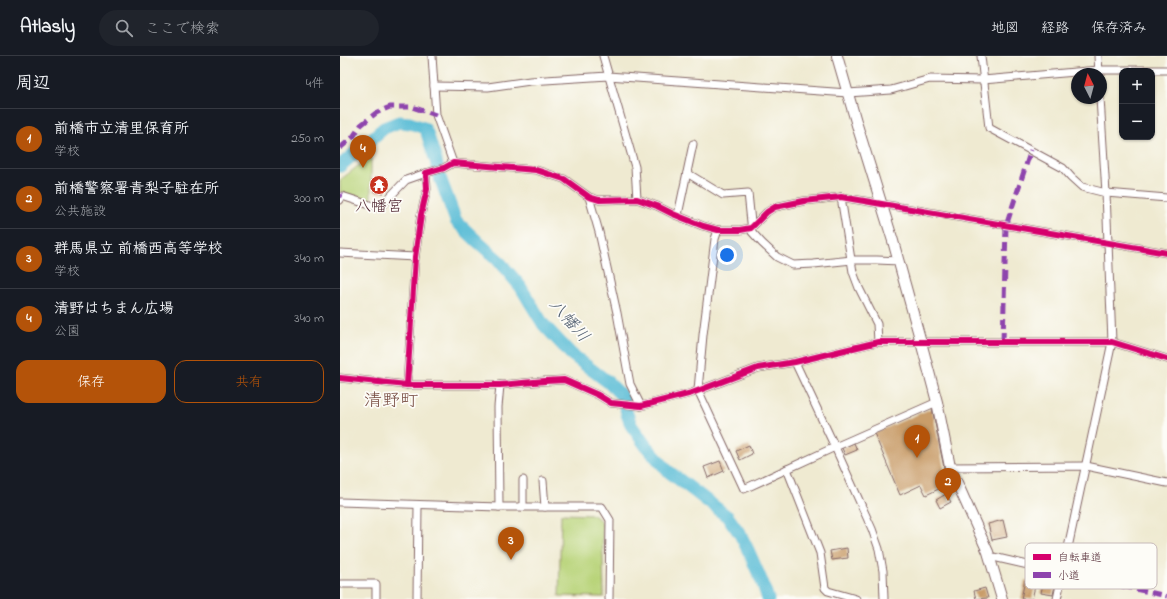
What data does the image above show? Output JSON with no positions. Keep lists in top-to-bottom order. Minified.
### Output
{"districts":["清野町"],"water":["八幡川"],"places":{"temple":["八幡宮"]},"legend":["自転車道","小道"],"north":"top","page":{"header":"Atlasly","search":"ここで検索","nav":["地図","経路","保存済み"],"heading":["周辺","4件"],"map_buttons":["+","−"],"list":[{"mark":"1","name":"前橋市立清里保育所","note":"学校","value":"250 m"},{"mark":"2","name":"前橋警察署青梨子駐在所","note":"公共施設","value":"300 m"},{"mark":"3","name":"群馬県立 前橋西高等学校","note":"学校","value":"340 m"},{"mark":"4","name":"清野はちまん広場","note":"公園","value":"340 m"}],"pins":["4","1","2","3"],"buttons":["保存","共有"]}}
